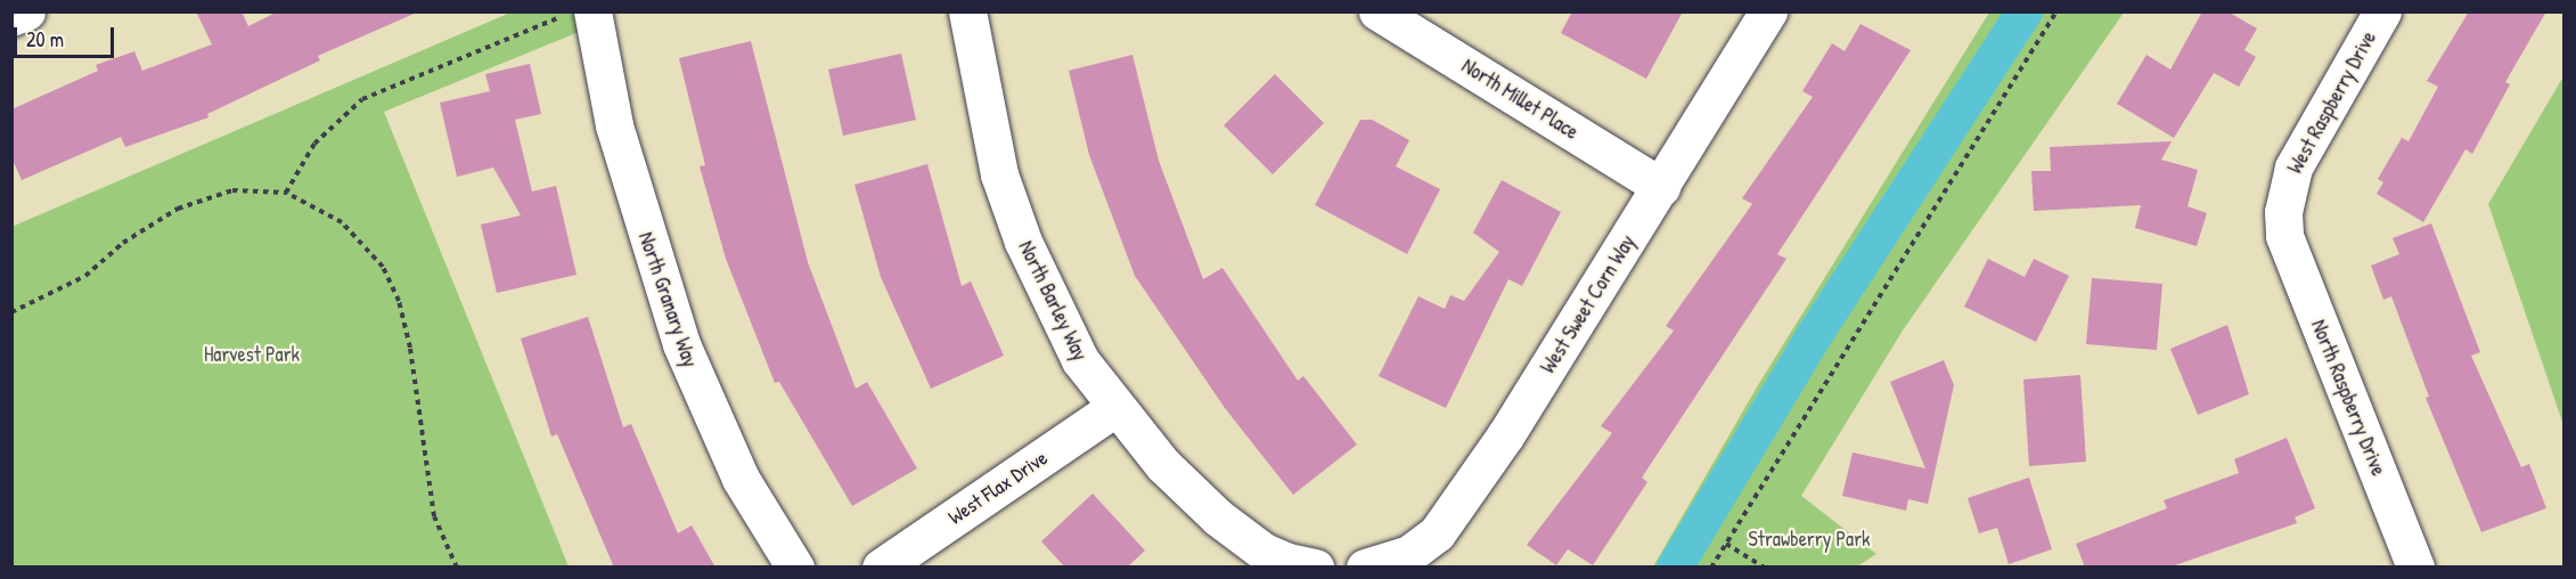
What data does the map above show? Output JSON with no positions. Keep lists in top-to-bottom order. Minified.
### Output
{"streets":{"street":["North Millet Place","West Raspberry Drive","North Granary Way","North Barley Way","West Sweet Corn Way","North Raspberry Drive","West Flax Drive"]},"crossings":[["North Millet Place","West Sweet Corn Way"],["West Raspberry Drive","North Raspberry Drive"],["North Barley Way","West Flax Drive"]],"parks":["Harvest Park","Strawberry Park"],"scale_bar":"20 m"}
